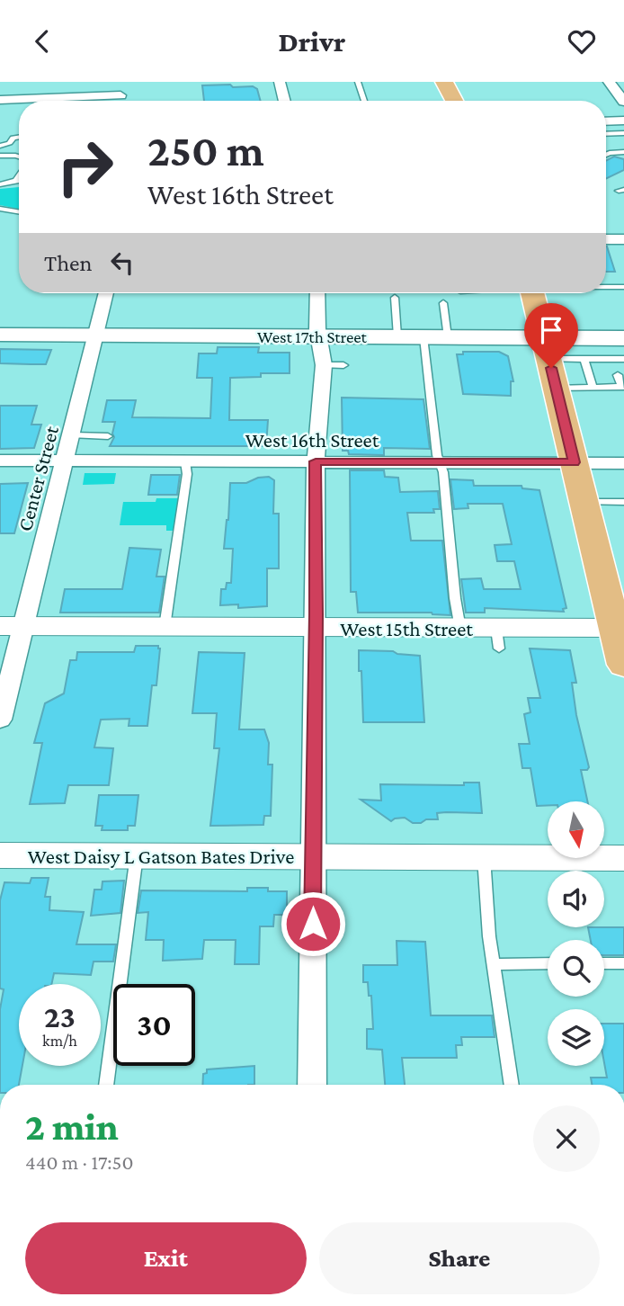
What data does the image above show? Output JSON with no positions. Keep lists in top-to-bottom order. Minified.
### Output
{"streets":{"main road":["West 17th Street"],"street":["West 16th Street","Center Street","West 15th Street","West Daisy L Gatson Bates Drive"]},"crossings":[["West 17th Street","Center Street"],["West 16th Street","Center Street"],["Center Street","West 15th Street"]],"north":"bottom","page":{"header":"Drivr","turn":["250 m","West 16th Street"],"then":"Then","speed":"23 km/h","limit":"30","heading":["2 min","440 m · 17:50"],"buttons":["Exit","Share"]}}
